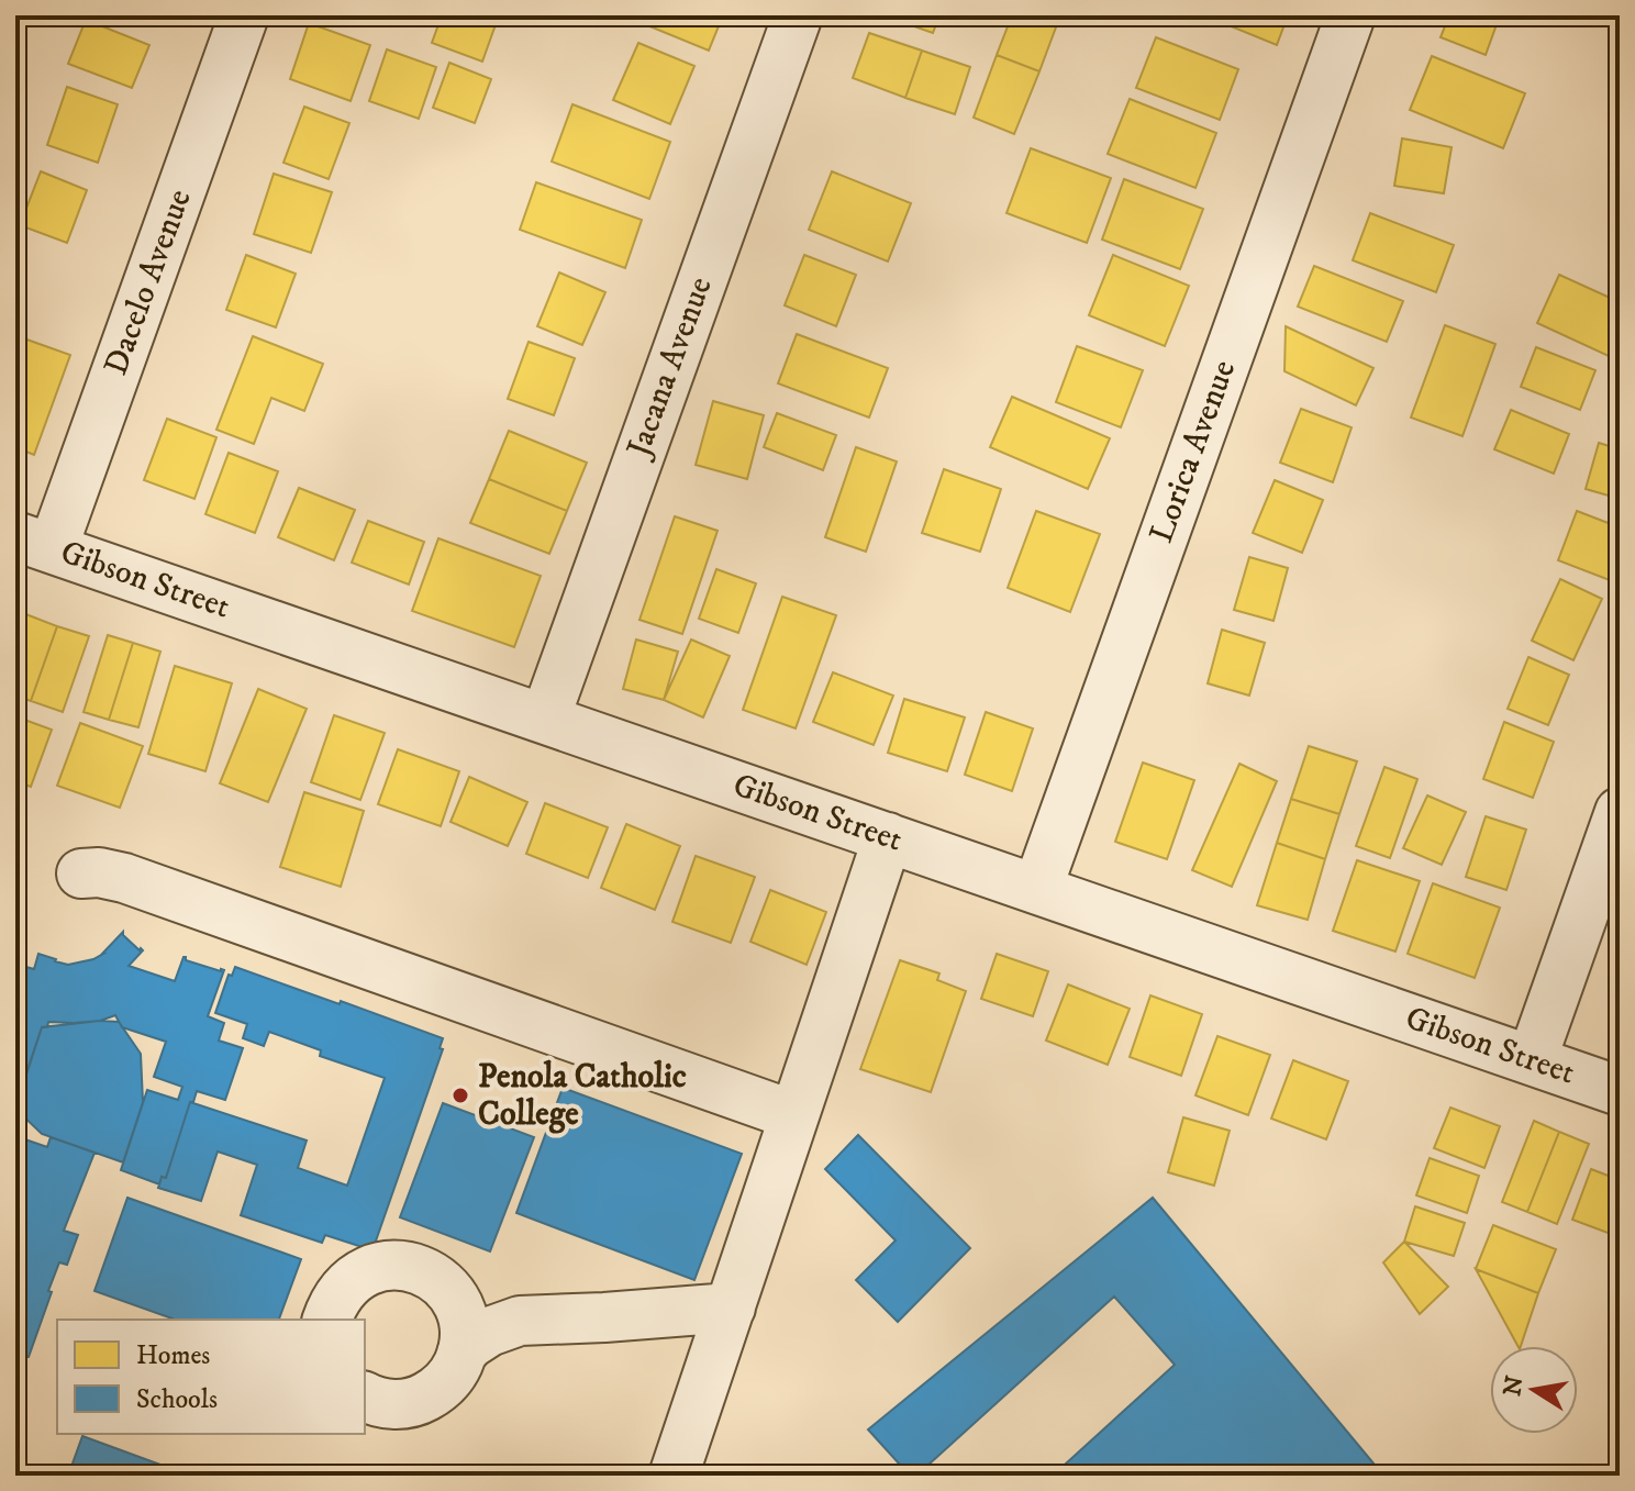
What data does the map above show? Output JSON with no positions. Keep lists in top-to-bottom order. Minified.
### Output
{"streets":{"street":["Dacelo Avenue","Jacana Avenue","Lorica Avenue","Gibson Street"]},"crossings":[["Dacelo Avenue","Gibson Street"],["Jacana Avenue","Gibson Street"],["Lorica Avenue","Gibson Street"]],"places":["Penola Catholic College"],"legend":["Homes","Schools"],"north":"left"}
